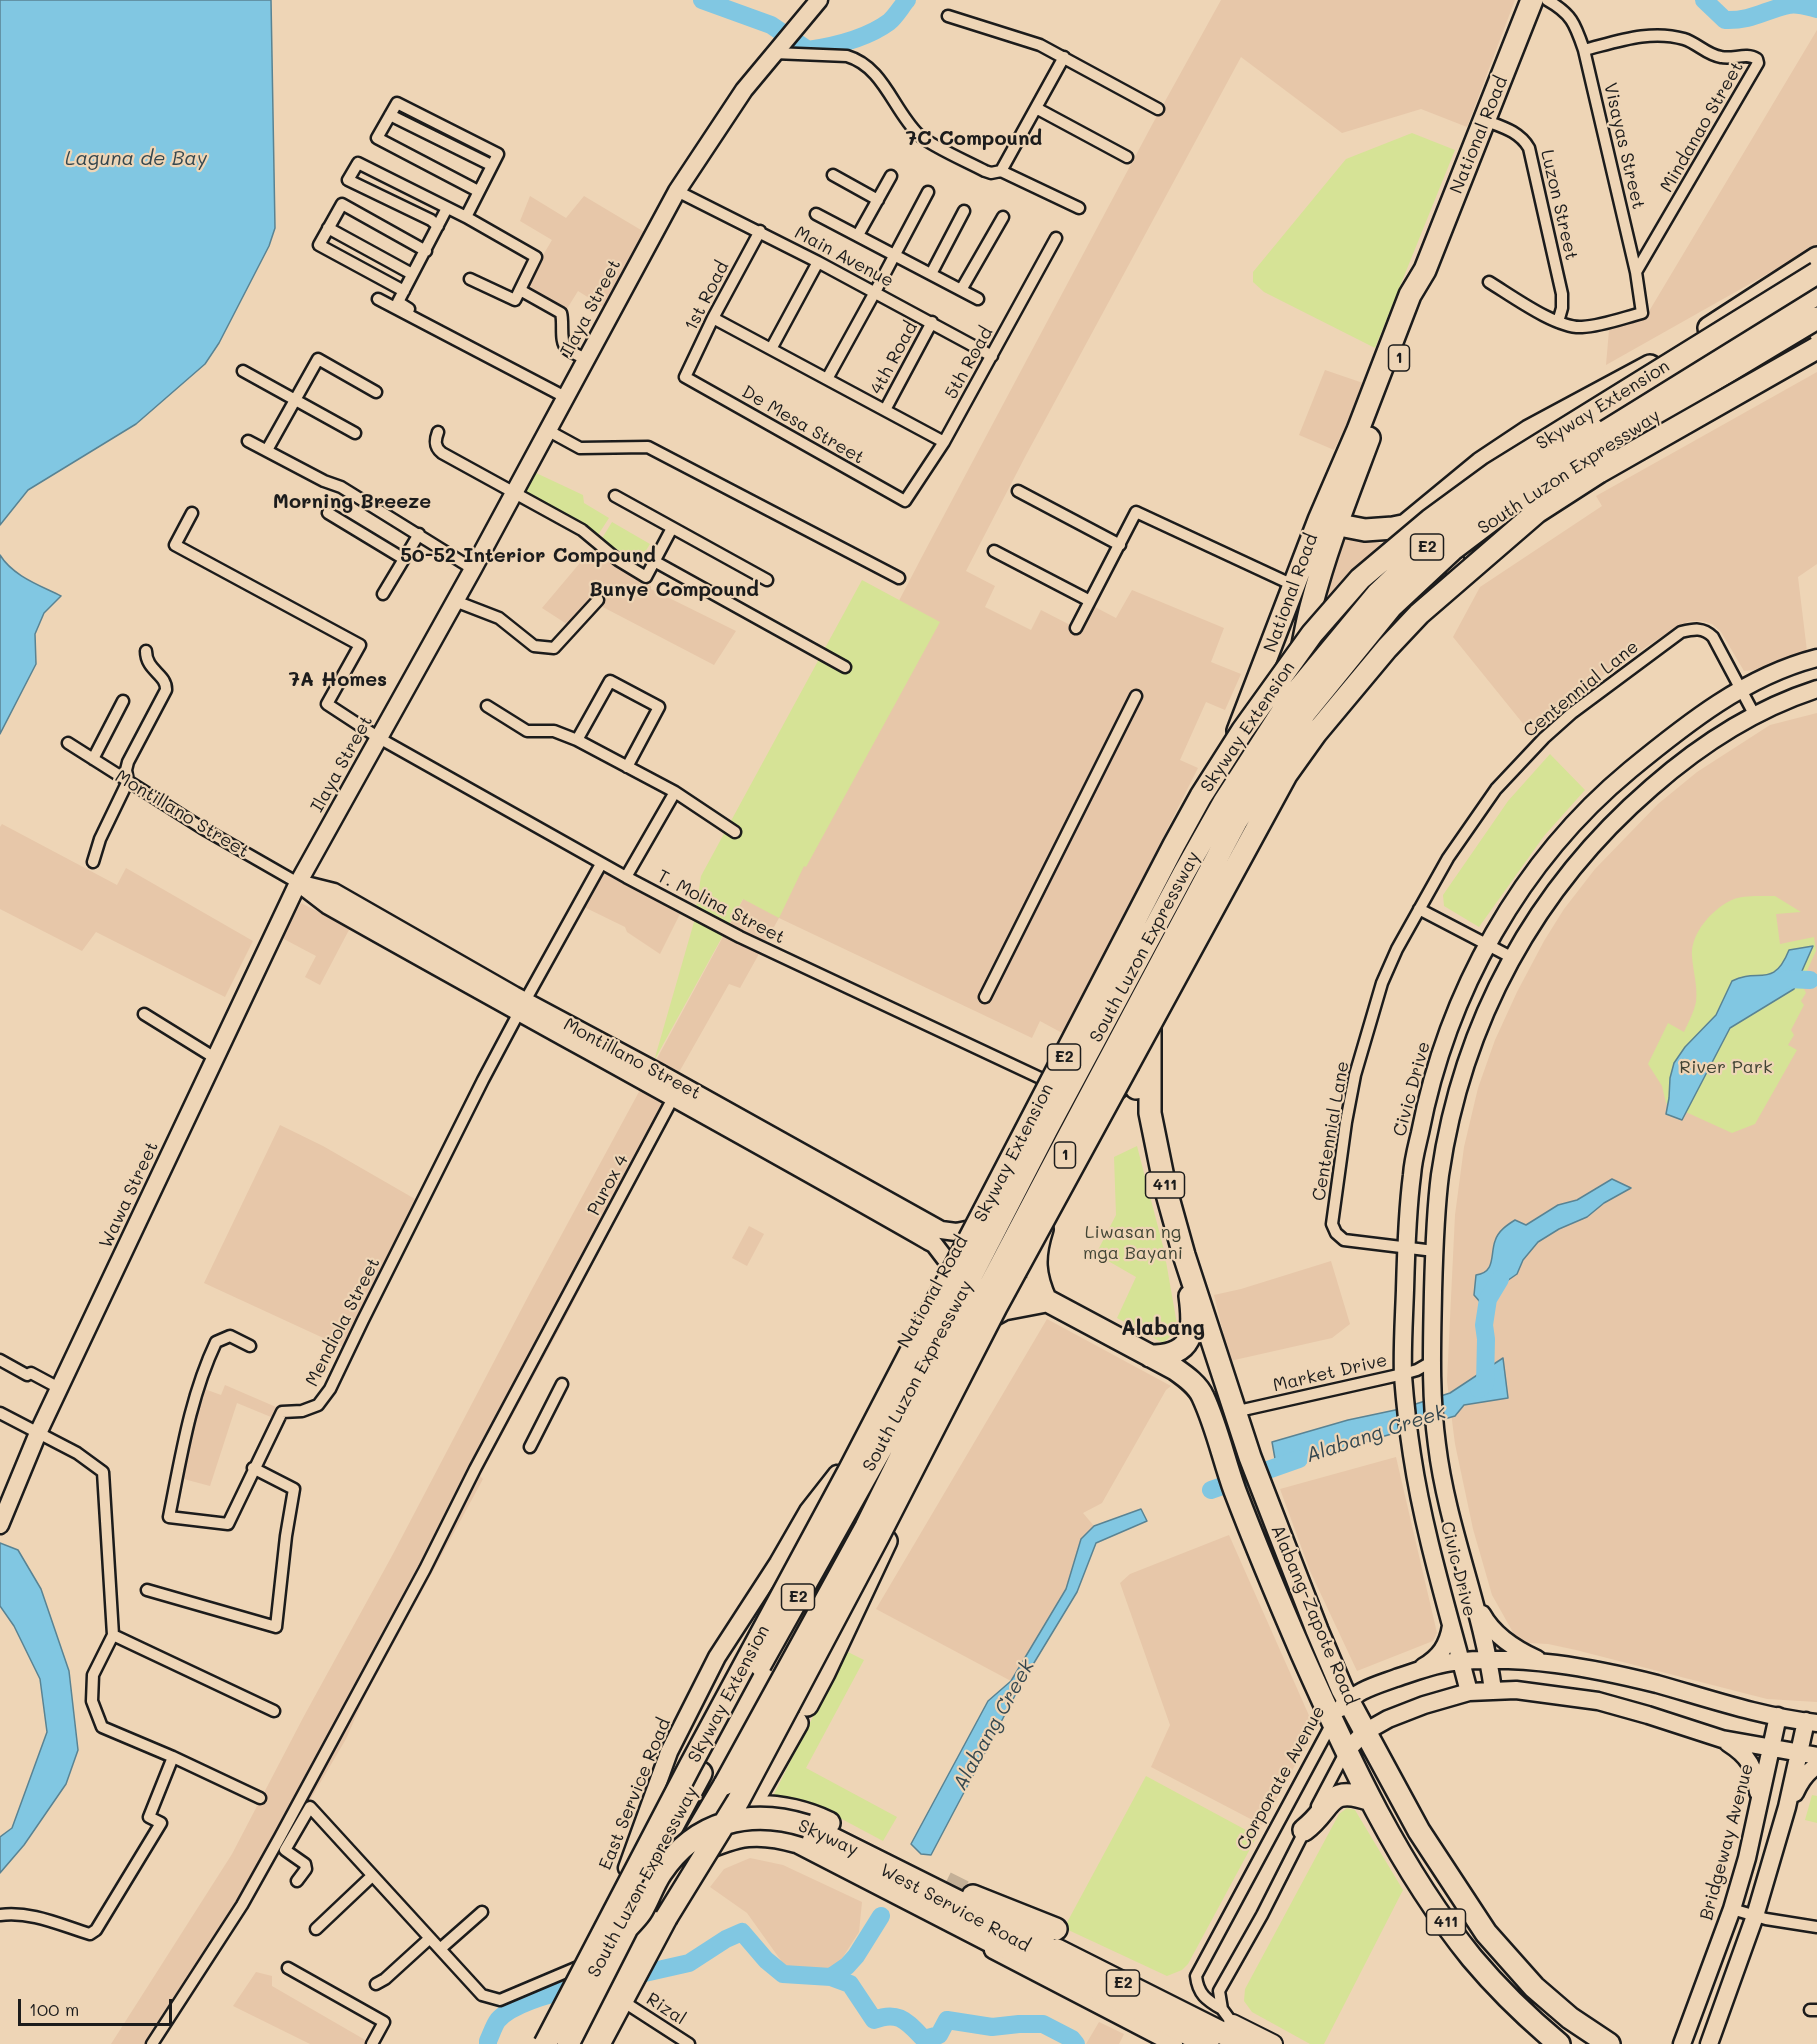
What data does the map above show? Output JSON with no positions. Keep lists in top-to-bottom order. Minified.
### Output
{"streets":{"highway":["National Road","1","Skyway Extension","South Luzon Expressway","E2","411","Alabang-Zapote Road","Skyway"],"main road":["Ilaya Street","Montillano Street","Civic Drive","Wawa Street","Corporate Avenue","East Service Road","Bridgeway Avenue","West Service Road"],"street":["Mindanao Street","Visayas Street","Luzon Street","Main Avenue","1st Road","4th Road","5th Road","De Mesa Street","Centennial Lane","T. Molina Street","Purox 4","Mendiola Street","Market Drive","Rizal"]},"crossings":[["Mindanao Street","Visayas Street"],["National Road","Luzon Street"],["National Road","South Luzon Expressway"],["National Road","Montillano Street"],["National Road","T. Molina Street"],["National Road","411"],["National Road","Alabang-Zapote Road"],["National Road","East Service Road"],["Visayas Street","Luzon Street"],["Main Avenue","1st Road"],["Main Avenue","Ilaya Street"],["Main Avenue","4th Road"],["Main Avenue","5th Road"],["1st Road","De Mesa Street"],["Ilaya Street","Montillano Street"],["Ilaya Street","T. Molina Street"],["Ilaya Street","Wawa Street"],["5th Road","De Mesa Street"],["South Luzon Expressway","East Service Road"],["South Luzon Expressway","West Service Road"],["South Luzon Expressway","Rizal"],["E2","Corporate Avenue"],["E2","Skyway"],["E2","West Service Road"],["Centennial Lane","Civic Drive"],["Montillano Street","Purox 4"],["Montillano Street","Wawa Street"],["Montillano Street","Mendiola Street"],["T. Molina Street","Mendiola Street"],["Civic Drive","Market Drive"],["Civic Drive","Corporate Avenue"],["411","Alabang-Zapote Road"],["Market Drive","Alabang-Zapote Road"],["Alabang-Zapote Road","Corporate Avenue"],["Corporate Avenue","Bridgeway Avenue"],["Skyway","West Service Road"],["West Service Road","Rizal"]],"districts":["7C Compound","Morning Breeze","50-52 Interior Compound","Bunye Compound","7A Homes","Alabang"],"water":["Laguna de Bay","Alabang Creek"],"parks":["River Park","Liwasan ng mga Bayani"],"scale_bar":"100 m"}
